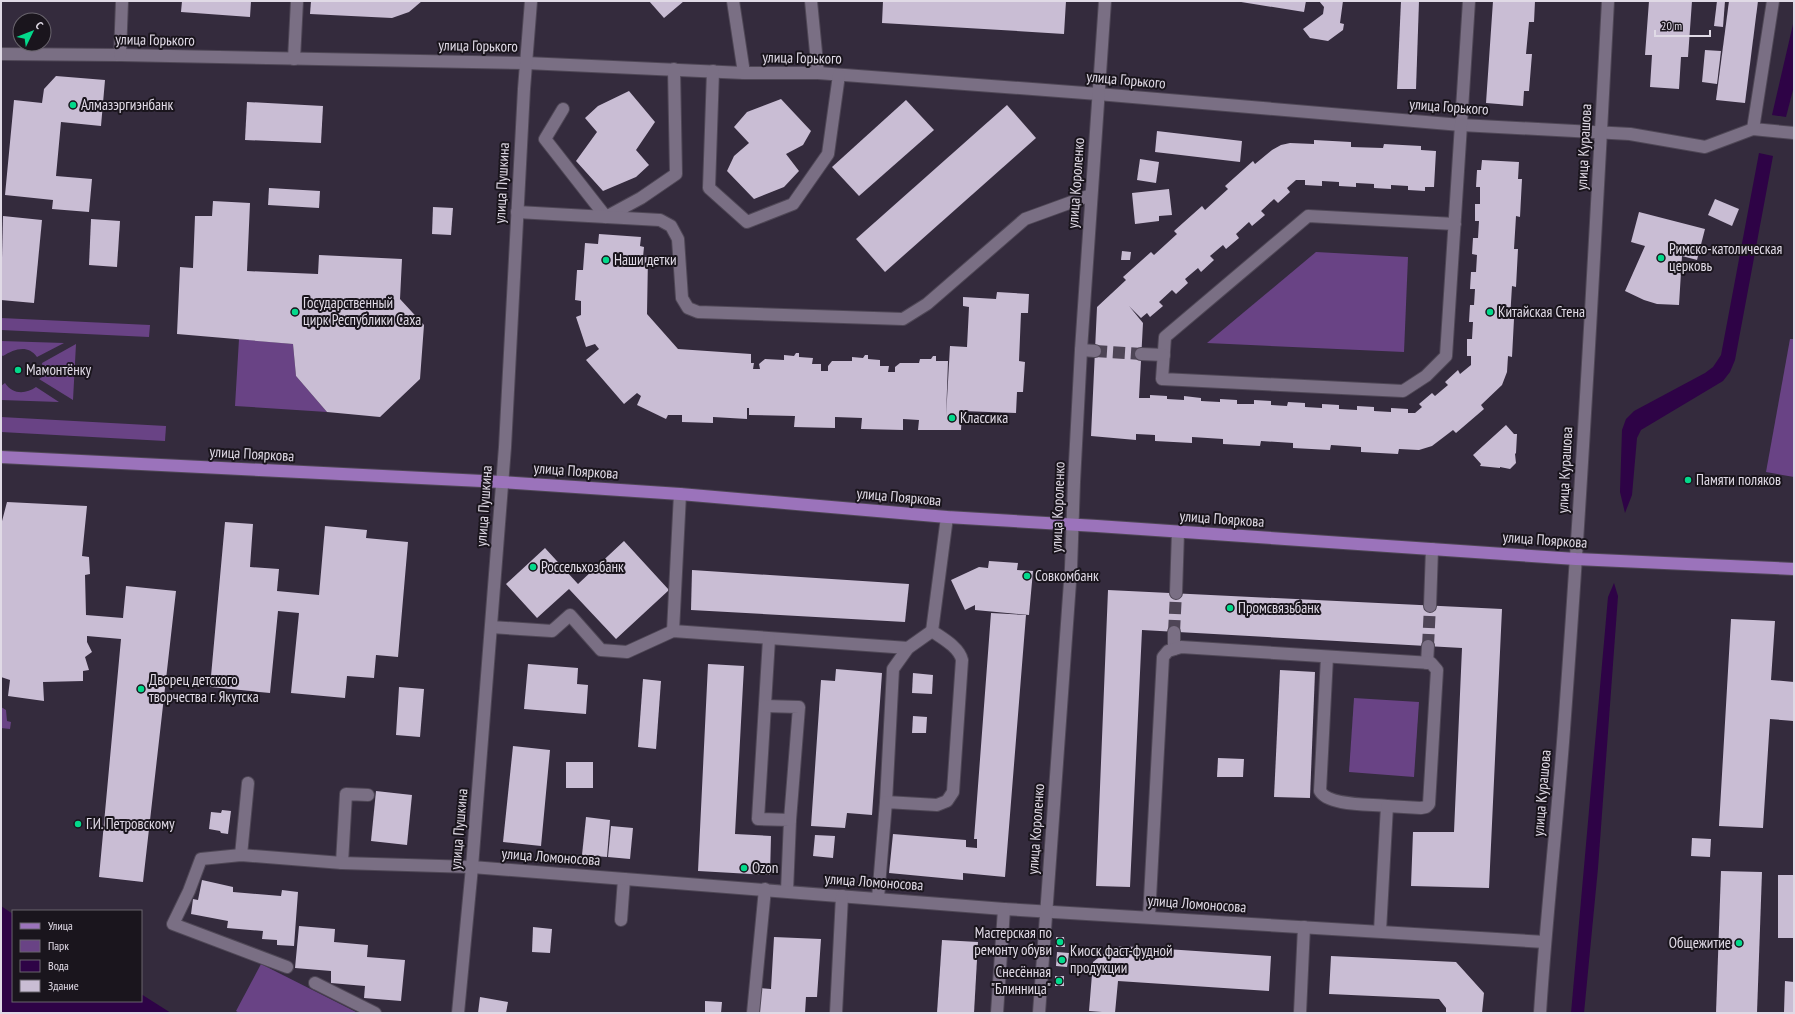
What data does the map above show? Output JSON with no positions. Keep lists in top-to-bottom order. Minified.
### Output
{"streets":{"main road":["улица Пояркова"],"street":["улица Горького","улица Курашова","улица Пушкина","улица Короленко","улица Ломоносова"]},"crossings":[["улица Горького","улица Курашова"],["улица Горького","улица Пушкина"],["улица Горького","улица Короленко"],["улица Курашова","улица Пояркова"],["улица Курашова","улица Ломоносова"],["улица Пушкина","улица Пояркова"],["улица Пушкина","улица Ломоносова"],["улица Короленко","улица Пояркова"],["улица Короленко","улица Ломоносова"]],"places":["Алмазэргиэнбанк","Римско-католическая церковь","Наши детки","Государственный цирк Республики Саха","Китайская Стена","Мамонтёнку","Классика","Памяти поляков","Россельхозбанк","Совкомбанк","Промсвязьбанк","Дворец детского творчества г. Якутска","Г.И. Петровскому","Ozon","Мастерская по ремонту обуви","Общежитие","Киоск фаст-фудной продукции","Снесённая \"Блинница\""],"legend":["Улица","Парк","Вода","Здание"],"scale_bar":"20 m","north":"top right"}
